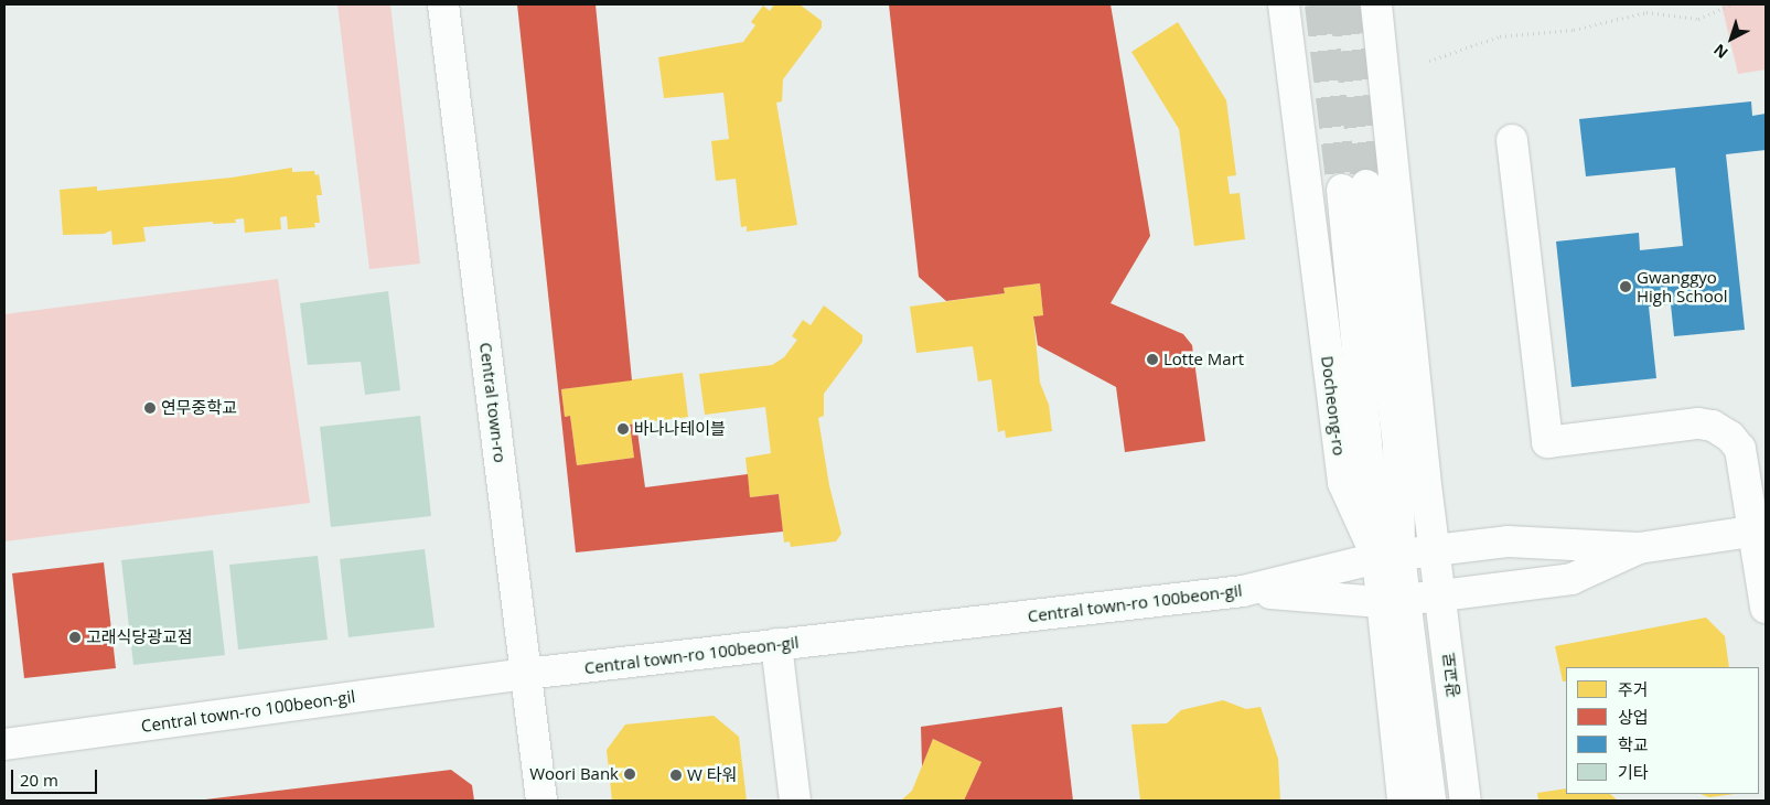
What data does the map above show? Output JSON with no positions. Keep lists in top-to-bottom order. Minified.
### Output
{"streets":{"street":["Central town-ro","Docheong-ro","Central town-ro 100beon-gil","광교로"]},"crossings":[["Central town-ro","Central town-ro 100beon-gil"],["Docheong-ro","Central town-ro 100beon-gil"],["Central town-ro 100beon-gil","광교로"]],"places":["Gwanggyo High School","Lotte Mart","연무중학교","바나나테이블","고래식당광교점","Woori Bank","W 타워"],"legend":["주거","상업","학교","기타"],"scale_bar":"20 m","north":"bottom left"}
